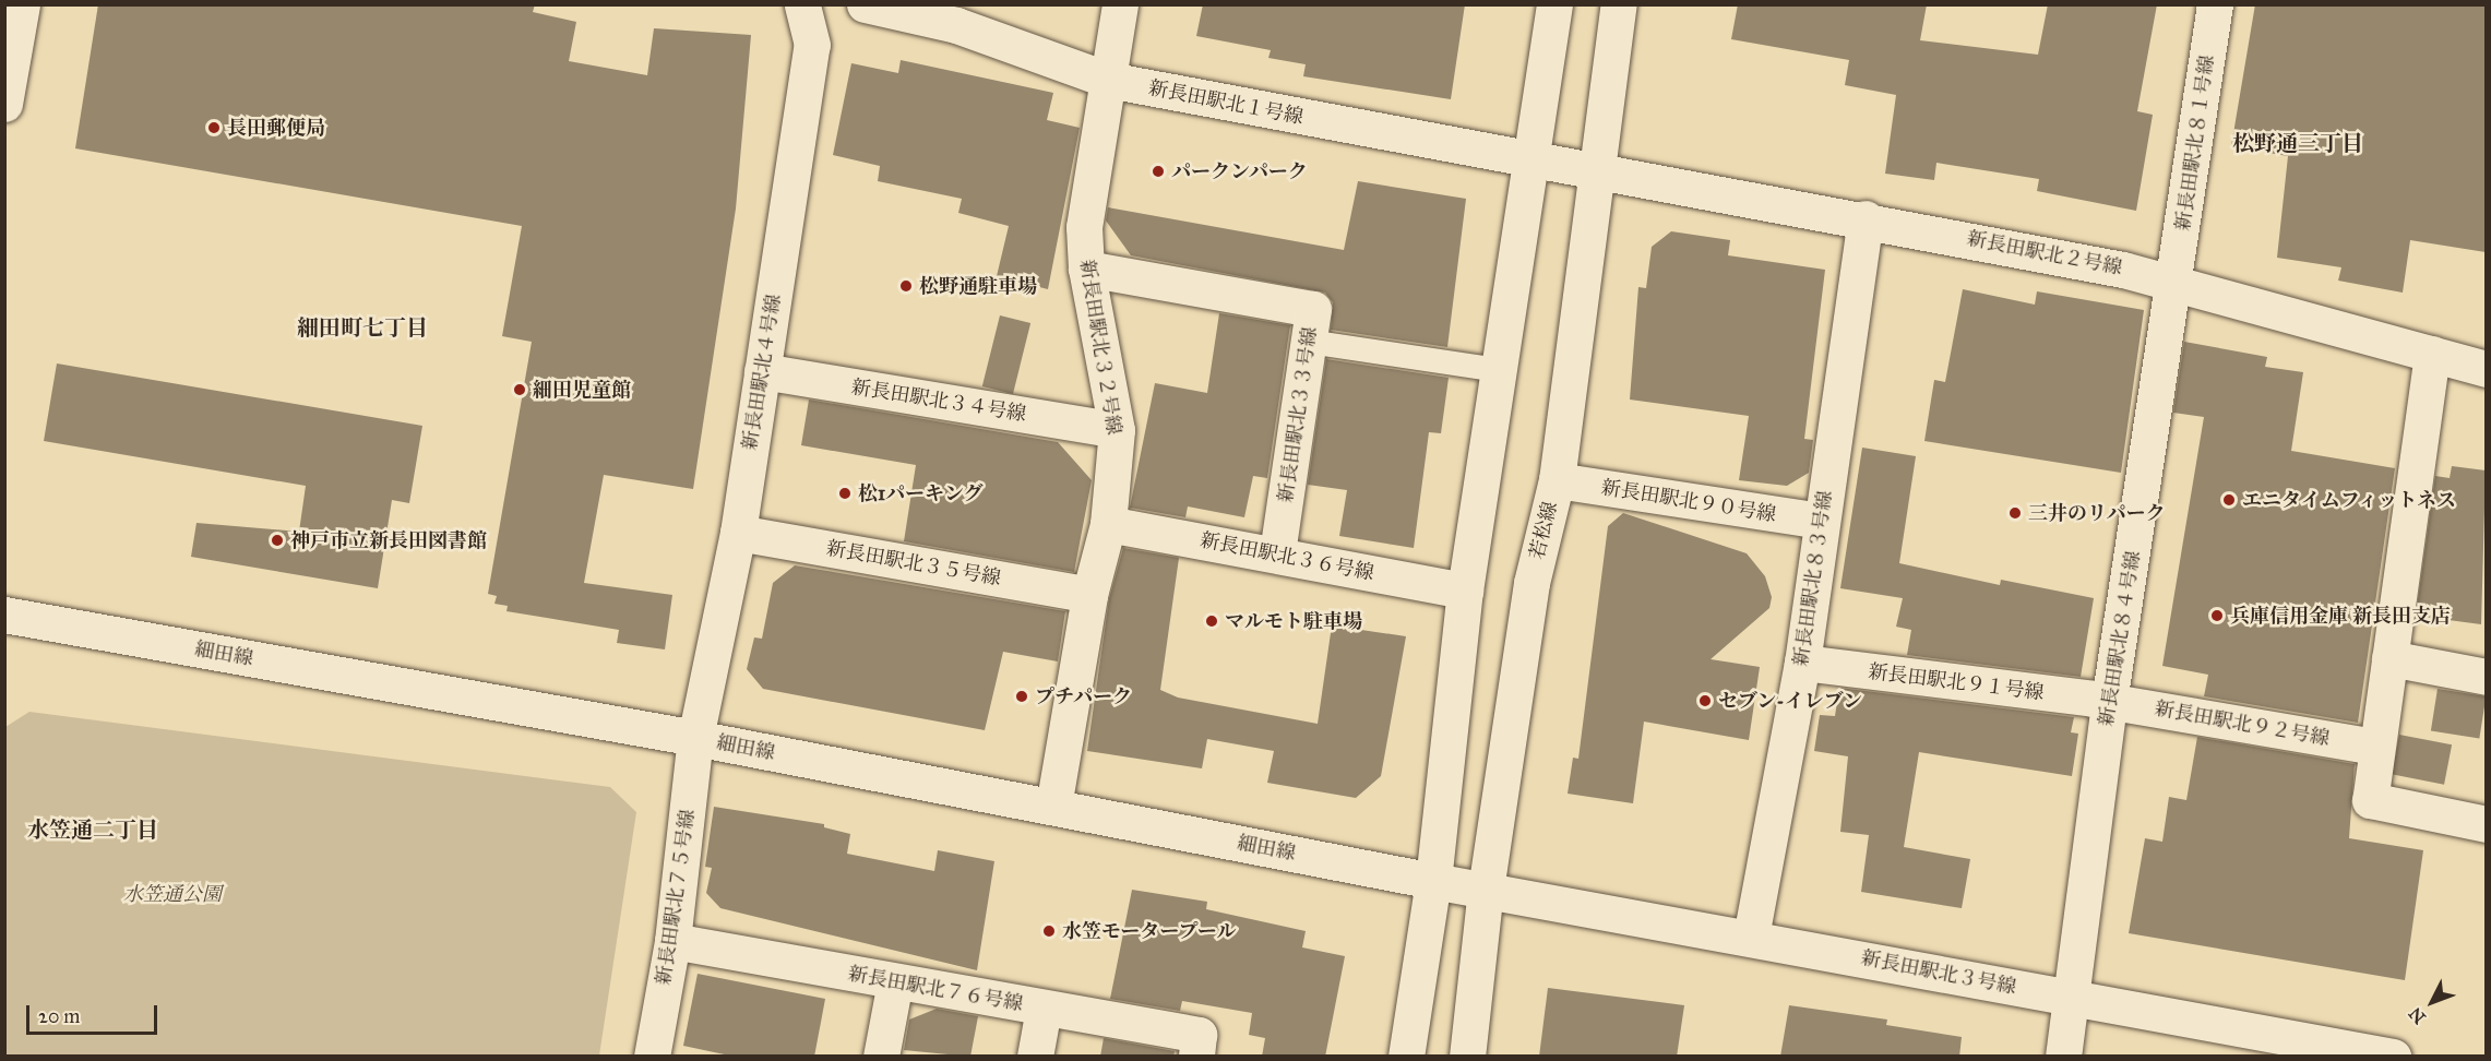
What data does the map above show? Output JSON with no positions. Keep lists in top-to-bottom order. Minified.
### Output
{"streets":{"street":["新長田駅北１号線","新長田駅北８１号線","新長田駅北２号線","新長田駅北３２号線","新長田駅北４号線","新長田駅北３４号線","新長田駅北３３号線","新長田駅北９０号線","若松線","新長田駅北３６号線","新長田駅北３５号線","新長田駅北８３号線","新長田駅北８４号線","細田線","新長田駅北９１号線","新長田駅北９２号線","新長田駅北７５号線","新長田駅北３号線","新長田駅北７６号線"]},"crossings":[["新長田駅北１号線","新長田駅北２号線"],["新長田駅北１号線","新長田駅北３２号線"],["新長田駅北１号線","若松線"],["新長田駅北８１号線","新長田駅北２号線"],["新長田駅北８１号線","新長田駅北８４号線"],["新長田駅北２号線","若松線"],["新長田駅北２号線","新長田駅北８３号線"],["新長田駅北２号線","新長田駅北８４号線"],["新長田駅北３２号線","新長田駅北３４号線"],["新長田駅北３２号線","新長田駅北３３号線"],["新長田駅北３２号線","新長田駅北３６号線"],["新長田駅北３２号線","新長田駅北３５号線"],["新長田駅北３２号線","細田線"],["新長田駅北４号線","新長田駅北３４号線"],["新長田駅北４号線","新長田駅北３５号線"],["新長田駅北４号線","細田線"],["新長田駅北４号線","新長田駅北７５号線"],["新長田駅北３３号線","新長田駅北３６号線"],["新長田駅北９０号線","若松線"],["新長田駅北９０号線","新長田駅北８３号線"],["若松線","細田線"],["若松線","新長田駅北３号線"],["新長田駅北８３号線","新長田駅北９１号線"],["新長田駅北８３号線","新長田駅北３号線"],["新長田駅北８４号線","新長田駅北９１号線"],["新長田駅北８４号線","新長田駅北９２号線"],["新長田駅北８４号線","新長田駅北３号線"],["細田線","新長田駅北７５号線"],["細田線","新長田駅北３号線"],["新長田駅北９１号線","新長田駅北９２号線"],["新長田駅北７５号線","新長田駅北７６号線"]],"districts":["松野通三丁目","細田町七丁目","水笠通二丁目"],"parks":["水笠通公園"],"places":["長田郵便局","パークンパーク","松野通駐車場","細田児童館","松1パーキング","エニタイムフィットネス","三井のリパーク","神戸市立新長田図書館","兵庫信用金庫 新長田支店","マルモト駐車場","プチパーク","セブン-イレブン","水笠モータープール"],"scale_bar":"20 m","north":"bottom left"}
